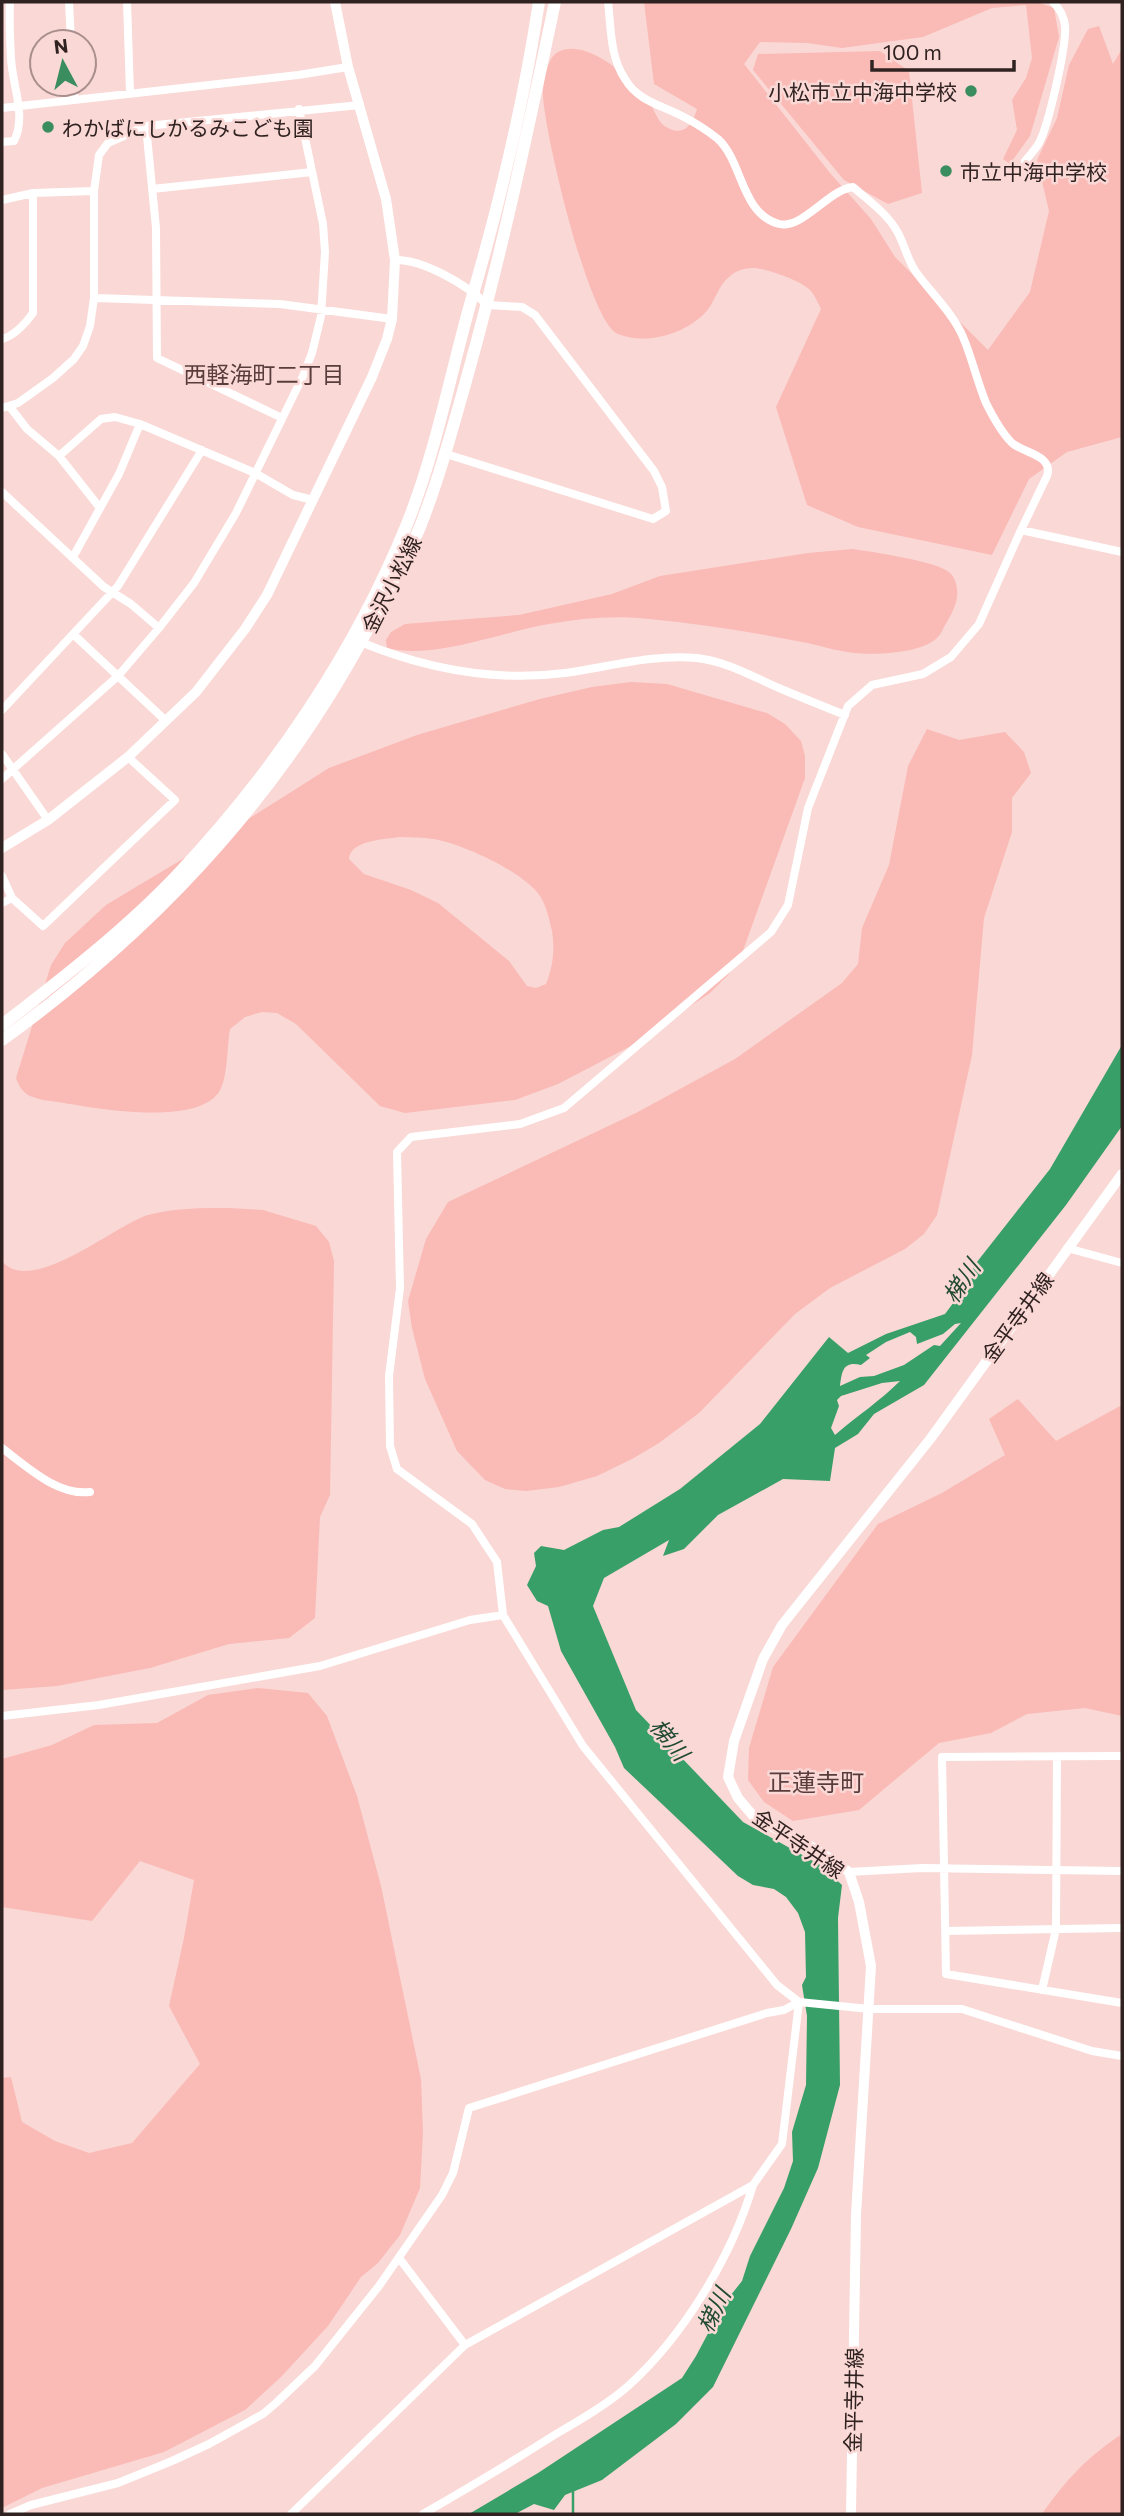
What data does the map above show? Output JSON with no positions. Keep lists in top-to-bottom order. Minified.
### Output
{"streets":{"main road":["金沢小松線","金平寺井線"]},"districts":["西軽海町二丁目","正蓮寺町"],"water":["梯川"],"places":["小松市立中海中学校","わかばにしかるみこども園","市立中海中学校"],"scale_bar":"100 m","north":"top"}
